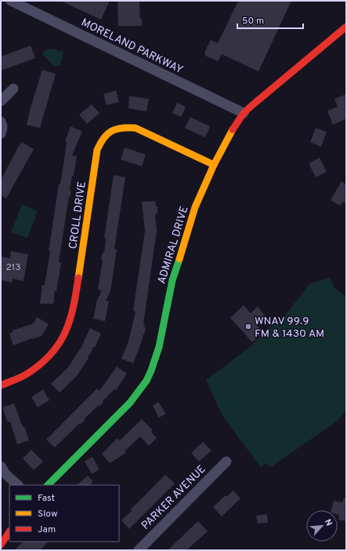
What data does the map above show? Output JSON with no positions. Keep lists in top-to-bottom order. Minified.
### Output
{"streets":{"street":["MORELAND PARKWAY","CROLL DRIVE","ADMIRAL DRIVE","PARKER AVENUE"]},"crossings":[["MORELAND PARKWAY","ADMIRAL DRIVE"],["CROLL DRIVE","ADMIRAL DRIVE"]],"places":["WNAV 99.9 FM & 1430 AM"],"house_numbers":["213"],"legend":["Fast","Slow","Jam"],"scale_bar":"50 m","north":"top right"}
